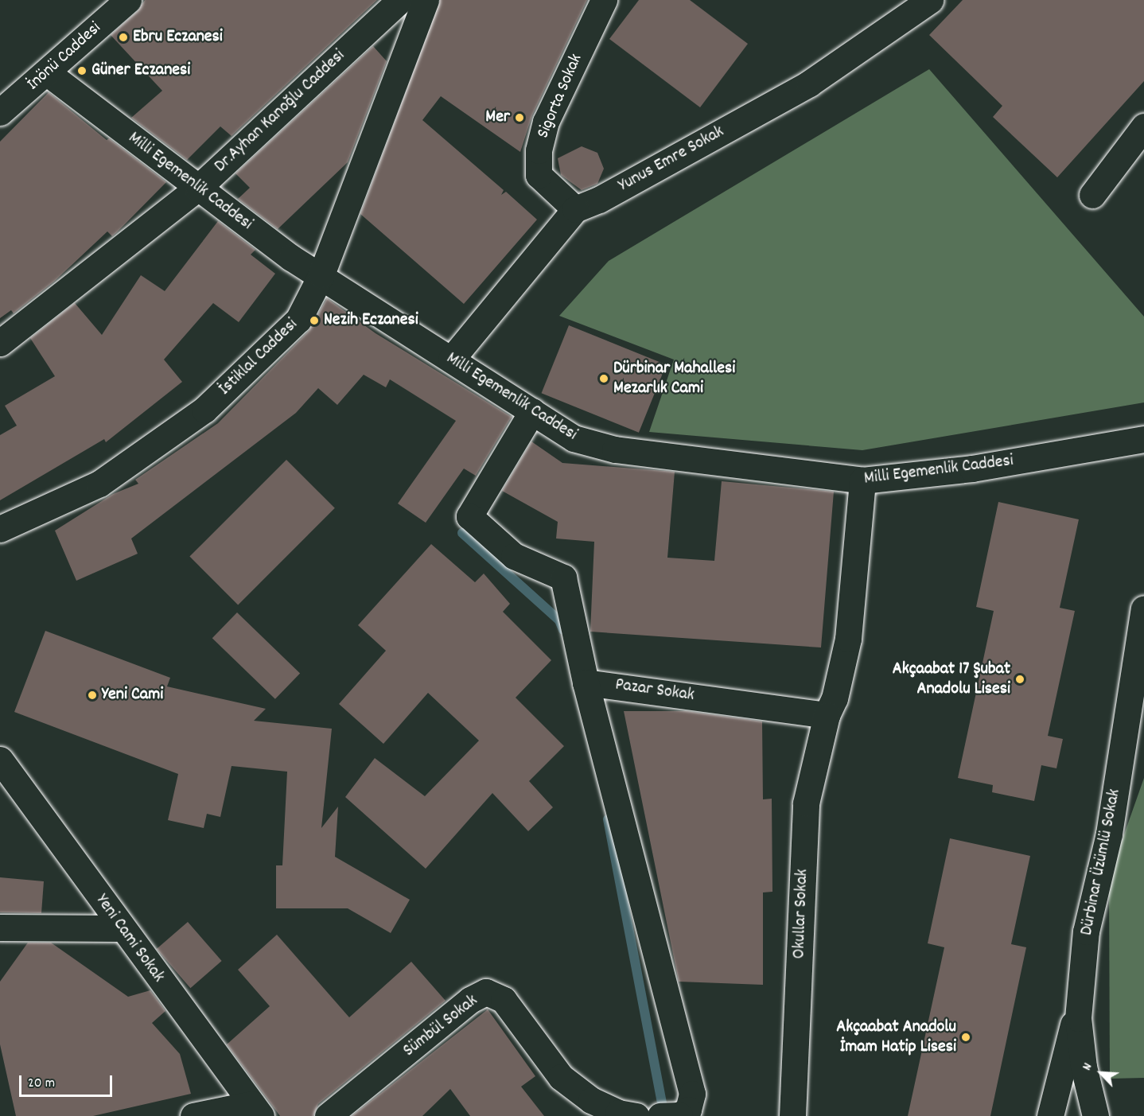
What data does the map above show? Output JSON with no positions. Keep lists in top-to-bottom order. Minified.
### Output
{"streets":{"street":["İnönü Caddesi","Sigorta Sokak","Dr.Ayhan Kanoğlu Caddesi","Yunus Emre Sokak","Milli Egemenlik Caddesi","İstiklal Caddesi","Pazar Sokak","Dürbinar Üzümlü Sokak","Okullar Sokak","Yeni Cami Sokak","Sümbül Sokak"]},"crossings":[["İnönü Caddesi","Milli Egemenlik Caddesi"],["Sigorta Sokak","Yunus Emre Sokak"],["Dr.Ayhan Kanoğlu Caddesi","Milli Egemenlik Caddesi"],["Yunus Emre Sokak","Milli Egemenlik Caddesi"],["Milli Egemenlik Caddesi","İstiklal Caddesi"],["Pazar Sokak","Okullar Sokak"]],"places":["Ebru Eczanesi","Güner Eczanesi","Mer","Nezih Eczanesi","Dürbinar Mahallesi Mezarlık Cami","Akçaabat 17 Şubat Anadolu Lisesi","Yeni Cami","Akçaabat Anadolu İmam Hatip Lisesi"],"scale_bar":"20 m","north":"top left"}
